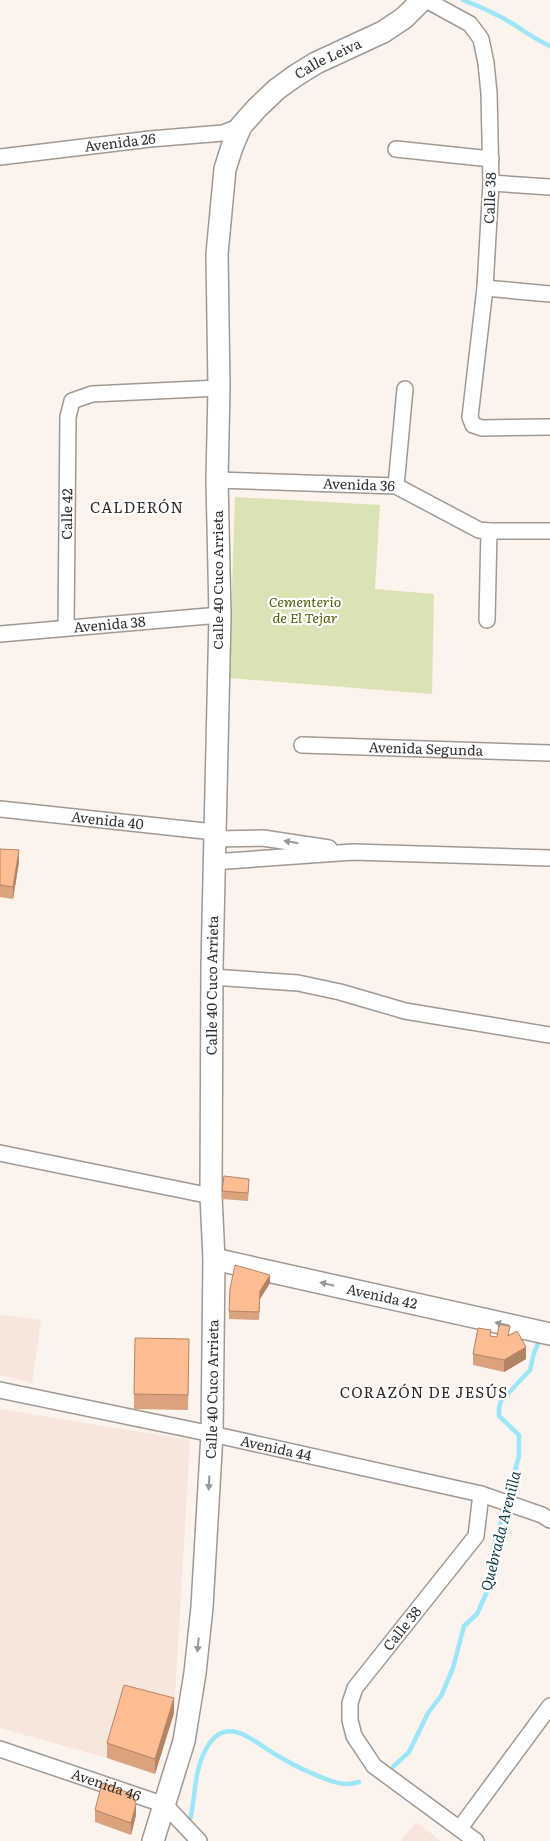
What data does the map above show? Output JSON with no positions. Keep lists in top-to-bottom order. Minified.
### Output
{"streets":{"main road":["Calle Leiva","Calle 40 Cuco Arrieta","Avenida 42"],"street":["Avenida 26","Calle 38","Avenida 36","Calle 42","Avenida 38","Avenida Segunda","Avenida 40","Avenida 44","Avenida 46"]},"crossings":[["Calle Leiva","Avenida 26"],["Calle Leiva","Calle 40 Cuco Arrieta"],["Avenida 26","Calle 40 Cuco Arrieta"],["Calle 38","Avenida 44"],["Avenida 36","Calle 40 Cuco Arrieta"],["Calle 42","Calle 40 Cuco Arrieta"],["Calle 42","Avenida 38"],["Calle 40 Cuco Arrieta","Avenida 38"],["Calle 40 Cuco Arrieta","Avenida 40"],["Calle 40 Cuco Arrieta","Avenida 42"],["Calle 40 Cuco Arrieta","Avenida 44"],["Calle 40 Cuco Arrieta","Avenida 46"]],"one_way":["Avenida 42"],"districts":["CALDERÓN","CORAZÓN DE JESÚS"],"water":["Quebrada Arenilla"],"parks":["Cementerio de El Tejar"]}
